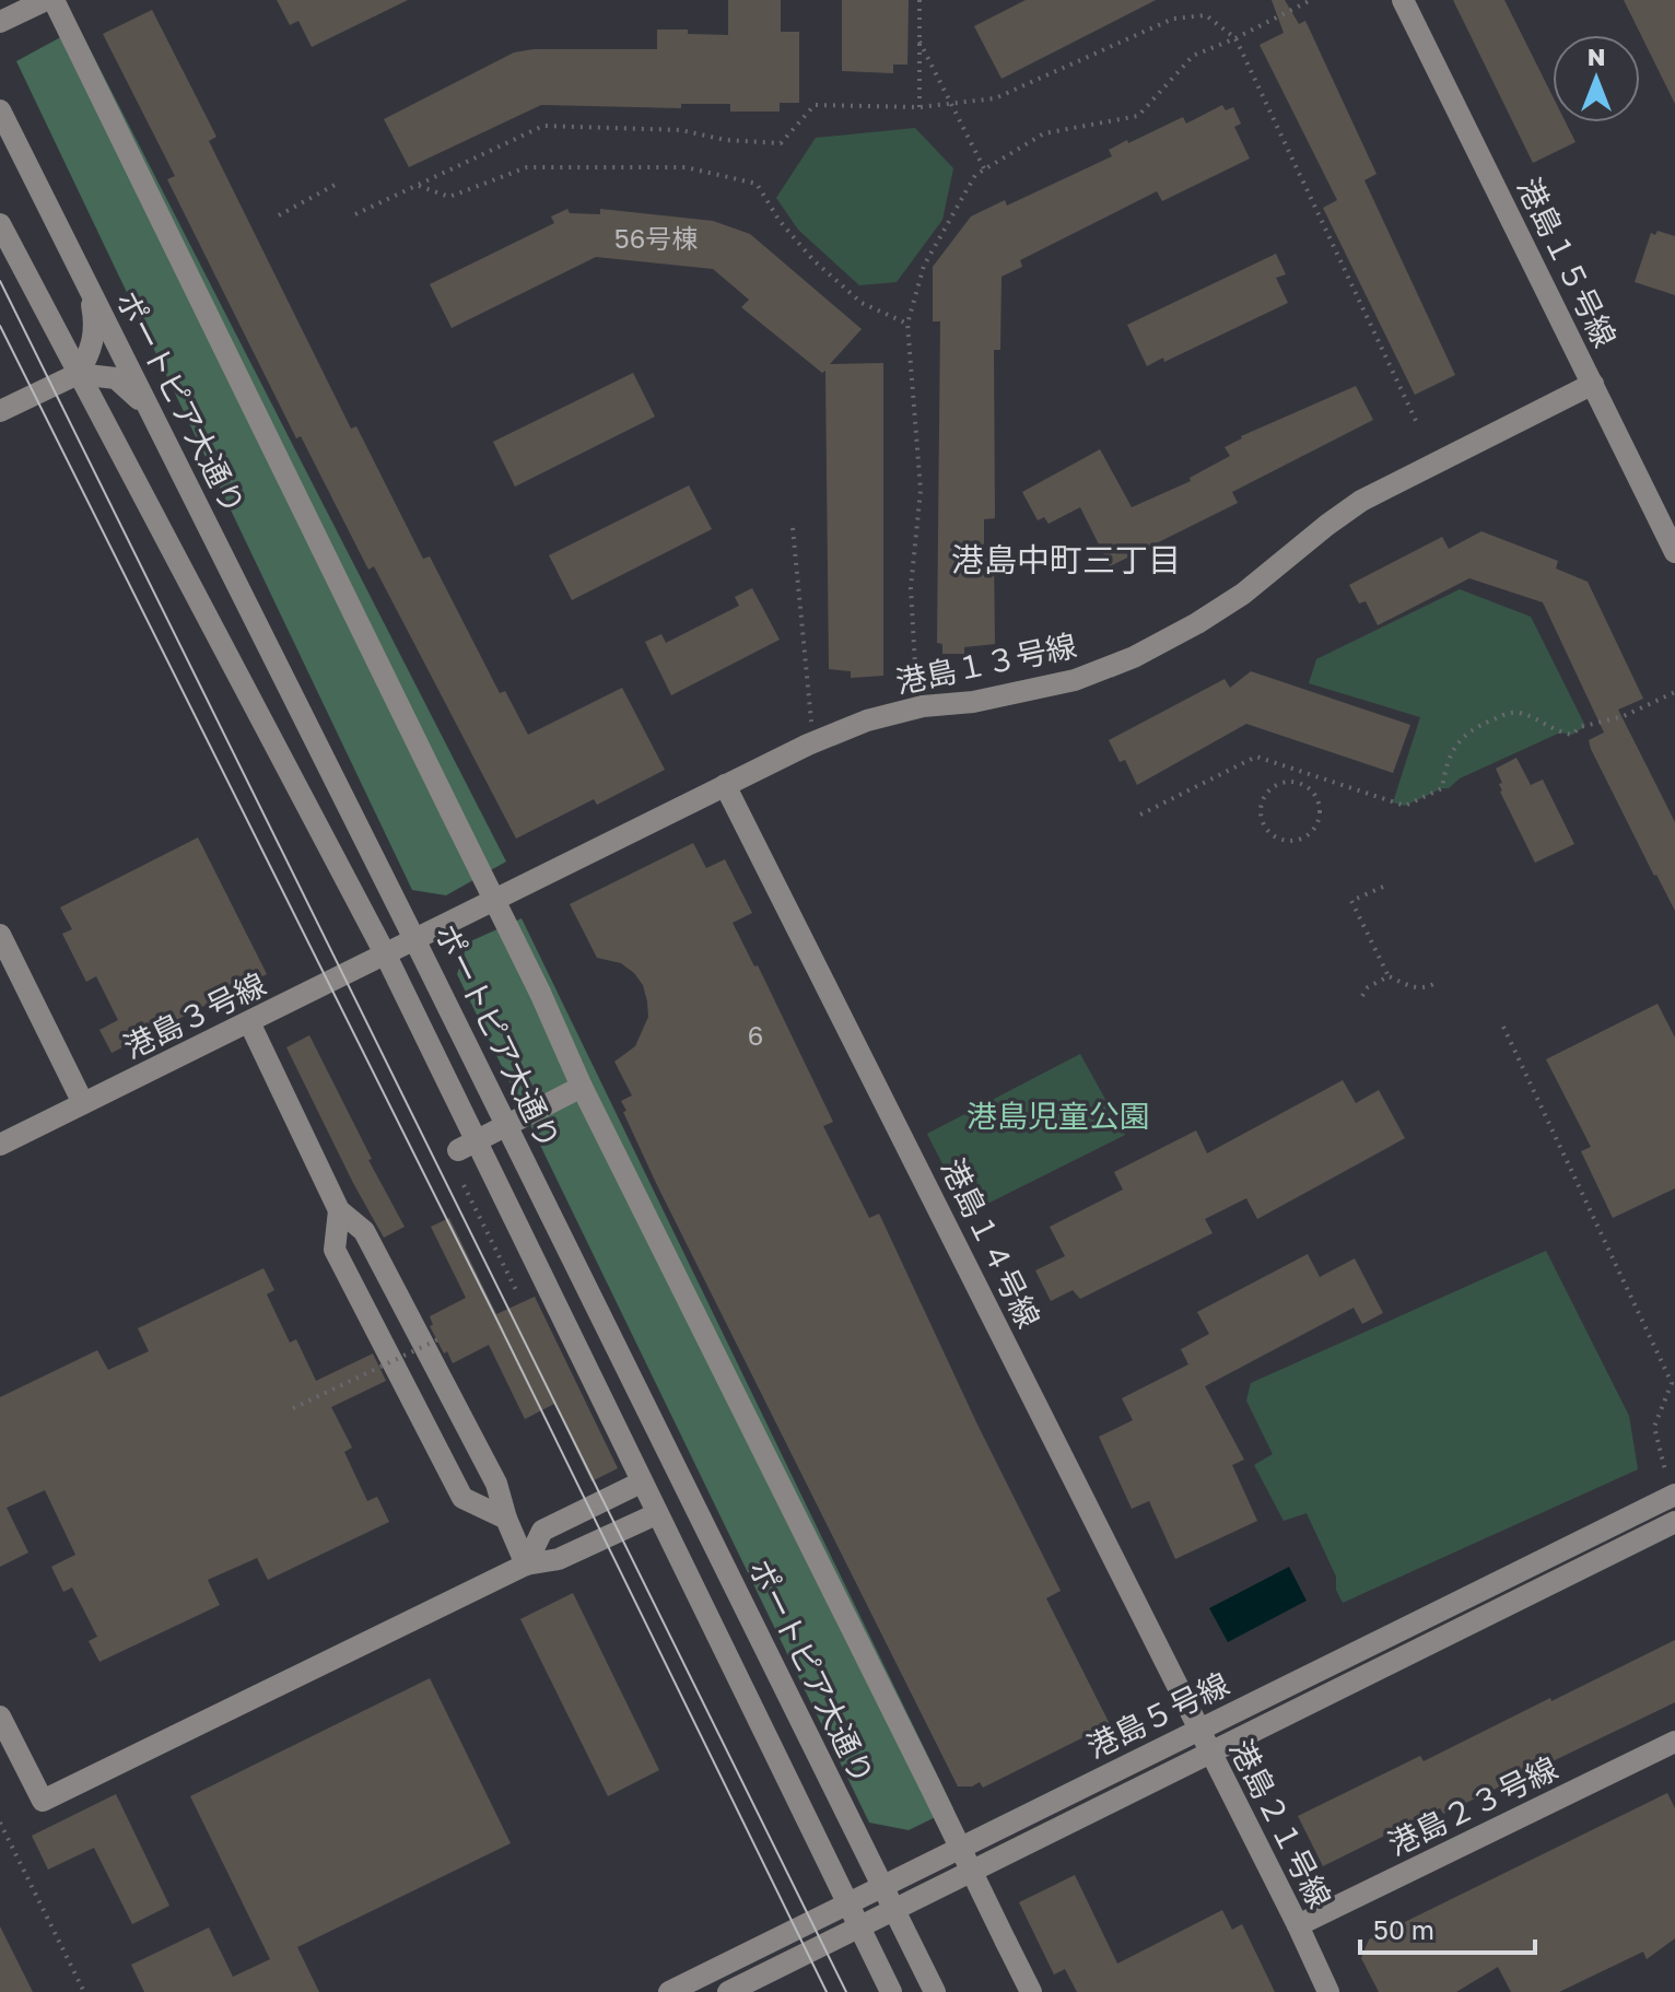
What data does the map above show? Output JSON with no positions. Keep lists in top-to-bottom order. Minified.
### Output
{"streets":{"street":["港島１５号線","ポートピア大通り","港島１３号線","港島３号線","港島１４号線","港島５号線","港島２３号線","港島２１号線"]},"crossings":[["港島１５号線","港島１３号線"],["ポートピア大通り","港島１３号線"],["ポートピア大通り","港島３号線"],["ポートピア大通り","港島５号線"],["港島１３号線","港島３号線"],["港島１３号線","港島１４号線"],["港島１４号線","港島５号線"],["港島１４号線","港島２１号線"],["港島５号線","港島２１号線"],["港島２３号線","港島２１号線"]],"districts":["港島中町三丁目"],"parks":["港島児童公園"],"house_numbers":["56号棟","6"],"scale_bar":"50 m","north":"top"}
